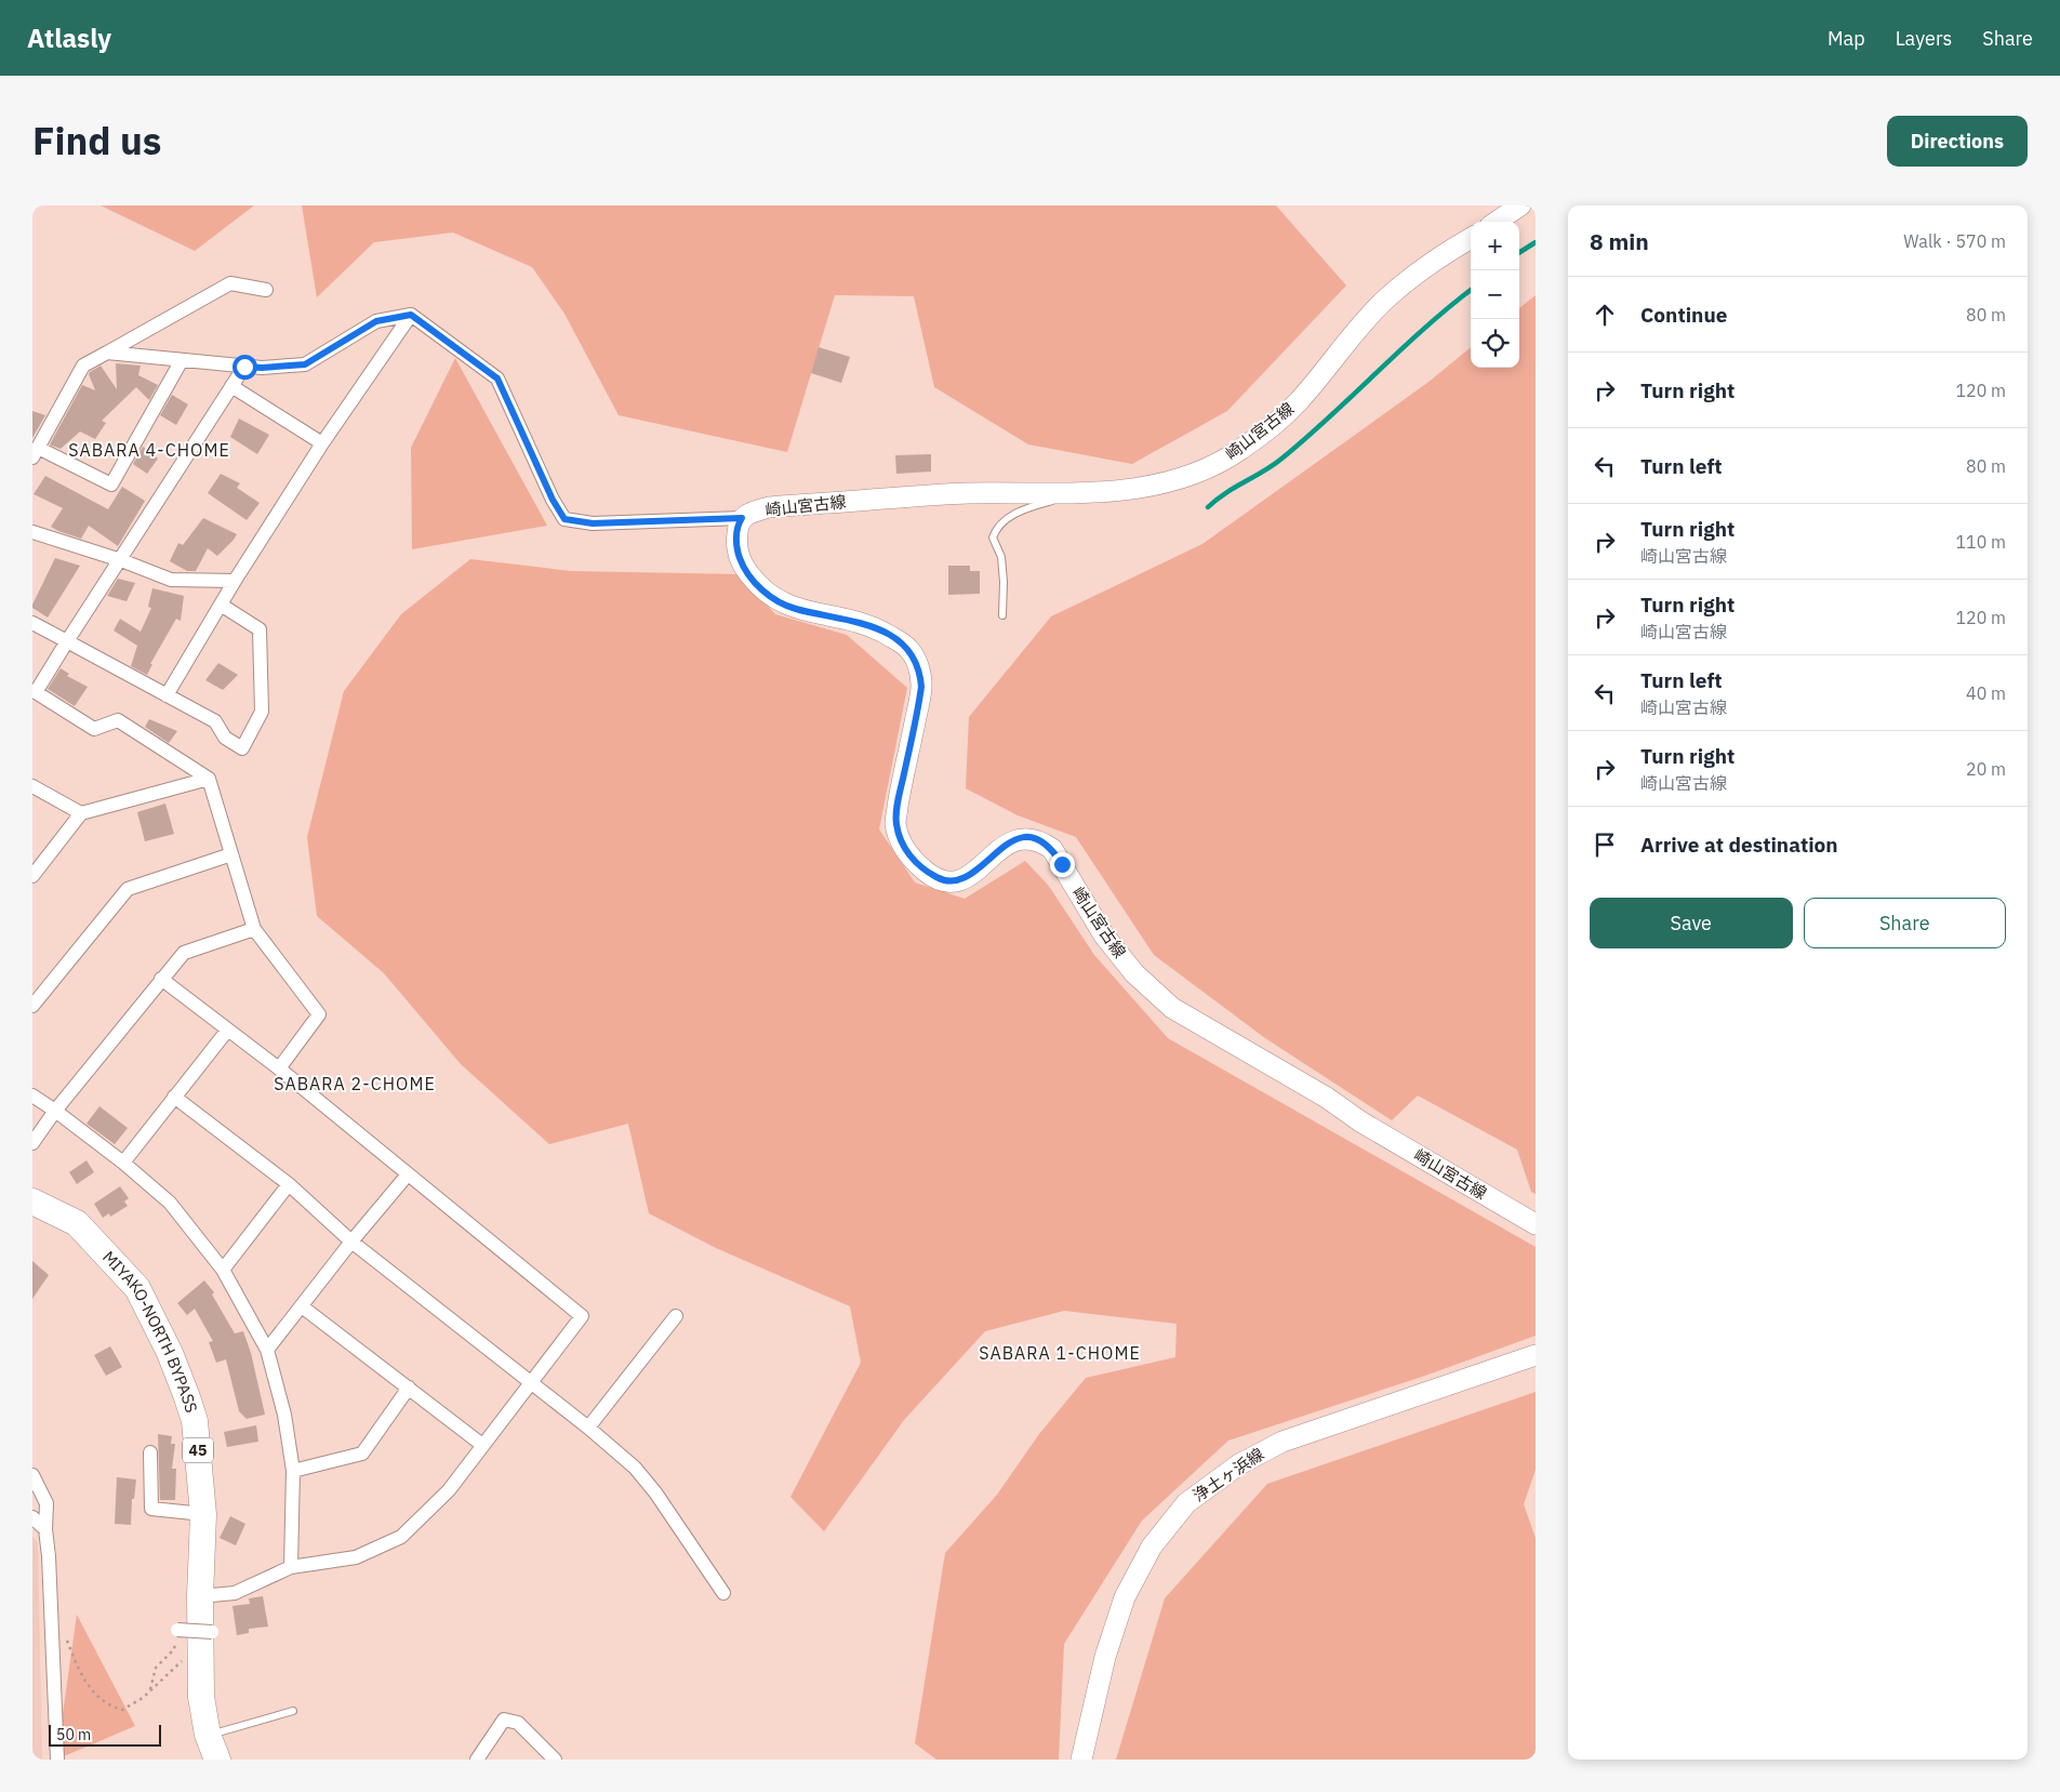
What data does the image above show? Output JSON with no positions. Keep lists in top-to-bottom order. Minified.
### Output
{"streets":{"highway":["MIYAKO-NORTH BYPASS","45"],"main road":["崎山宮古線","浄土ヶ浜線"]},"districts":["SABARA 4-CHOME","SABARA 2-CHOME","SABARA 1-CHOME"],"scale_bar":"50 m","page":{"header":"Atlasly","nav":["Map","Layers","Share"],"title":"Find us","buttons":["Directions",["Save","Share"]],"heading":["8 min","Walk · 570 m"],"map_buttons":["+","−"],"list":[["Continue","80 m"],["Turn right","120 m"],["Turn left","80 m"],["Turn right","崎山宮古線","110 m"],["Turn right","崎山宮古線","120 m"],["Turn left","崎山宮古線","40 m"],["Turn right","崎山宮古線","20 m"],"Arrive at destination"],"scale":"50 m"}}
